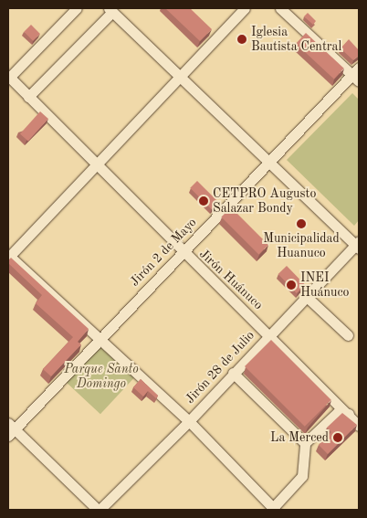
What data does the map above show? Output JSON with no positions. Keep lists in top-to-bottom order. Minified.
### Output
{"streets":{"street":["Jirón 2 de Mayo","Jirón Huánuco","Jirón 28 de Julio"]},"crossings":[["Jirón 2 de Mayo","Jirón Huánuco"],["Jirón Huánuco","Jirón 28 de Julio"]],"parks":["Parque Santo Domingo"],"places":["Iglesia Bautista Central","CETPRO Augusto Salazar Bondy","Municipalidad Huanuco","INEI Huánuco","La Merced"]}
